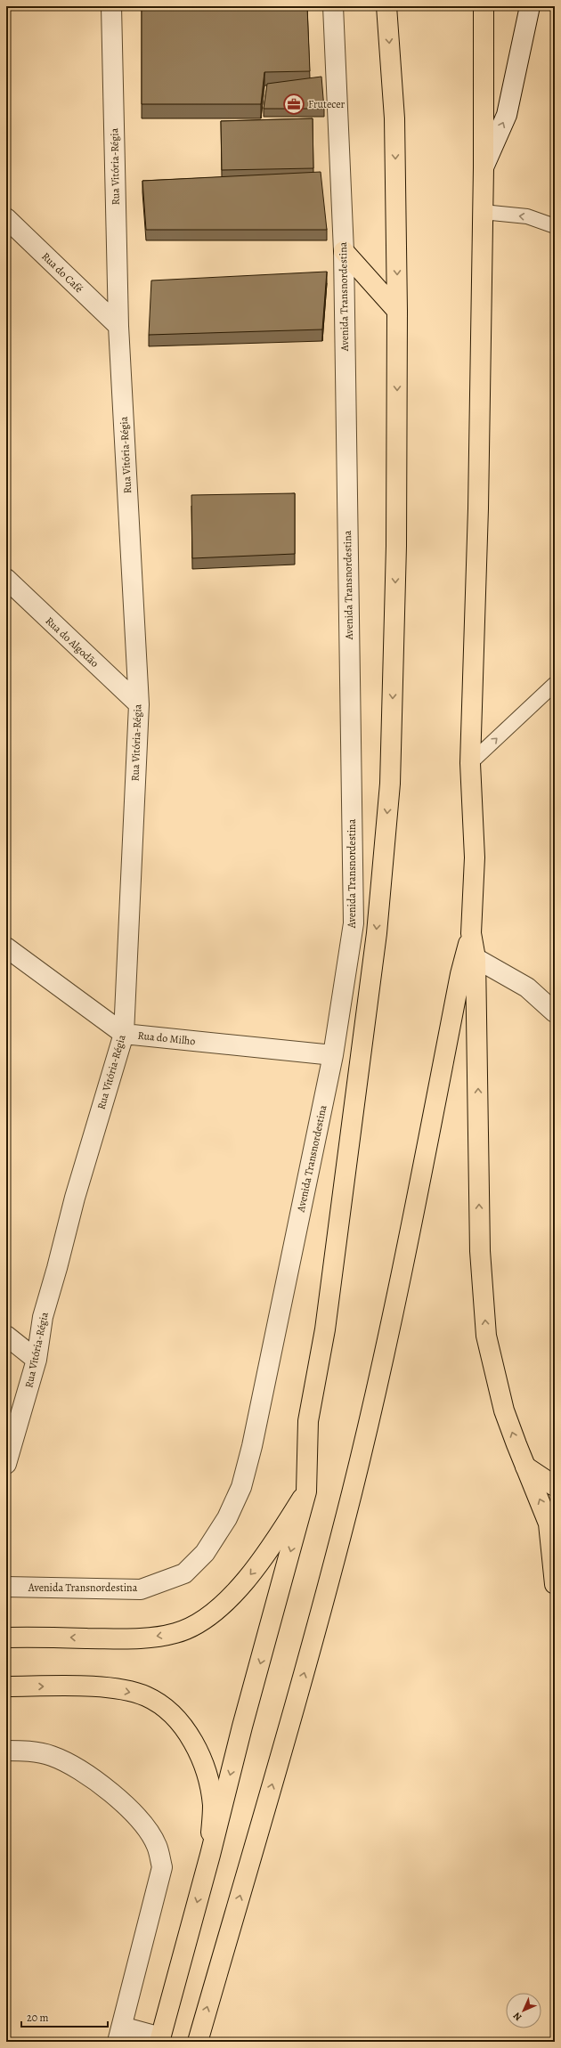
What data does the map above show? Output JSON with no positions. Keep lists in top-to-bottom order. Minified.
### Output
{"streets":{"street":["Rua Vitória-Régia","Rua do Café","Avenida Transnordestina","Rua do Algodão","Rua do Milho"]},"crossings":[["Rua Vitória-Régia","Rua do Café"],["Rua Vitória-Régia","Rua do Algodão"],["Rua Vitória-Régia","Rua do Milho"],["Avenida Transnordestina","Rua do Milho"]],"places":{"office":["Frutecer"]},"scale_bar":"20 m","north":"bottom left"}
